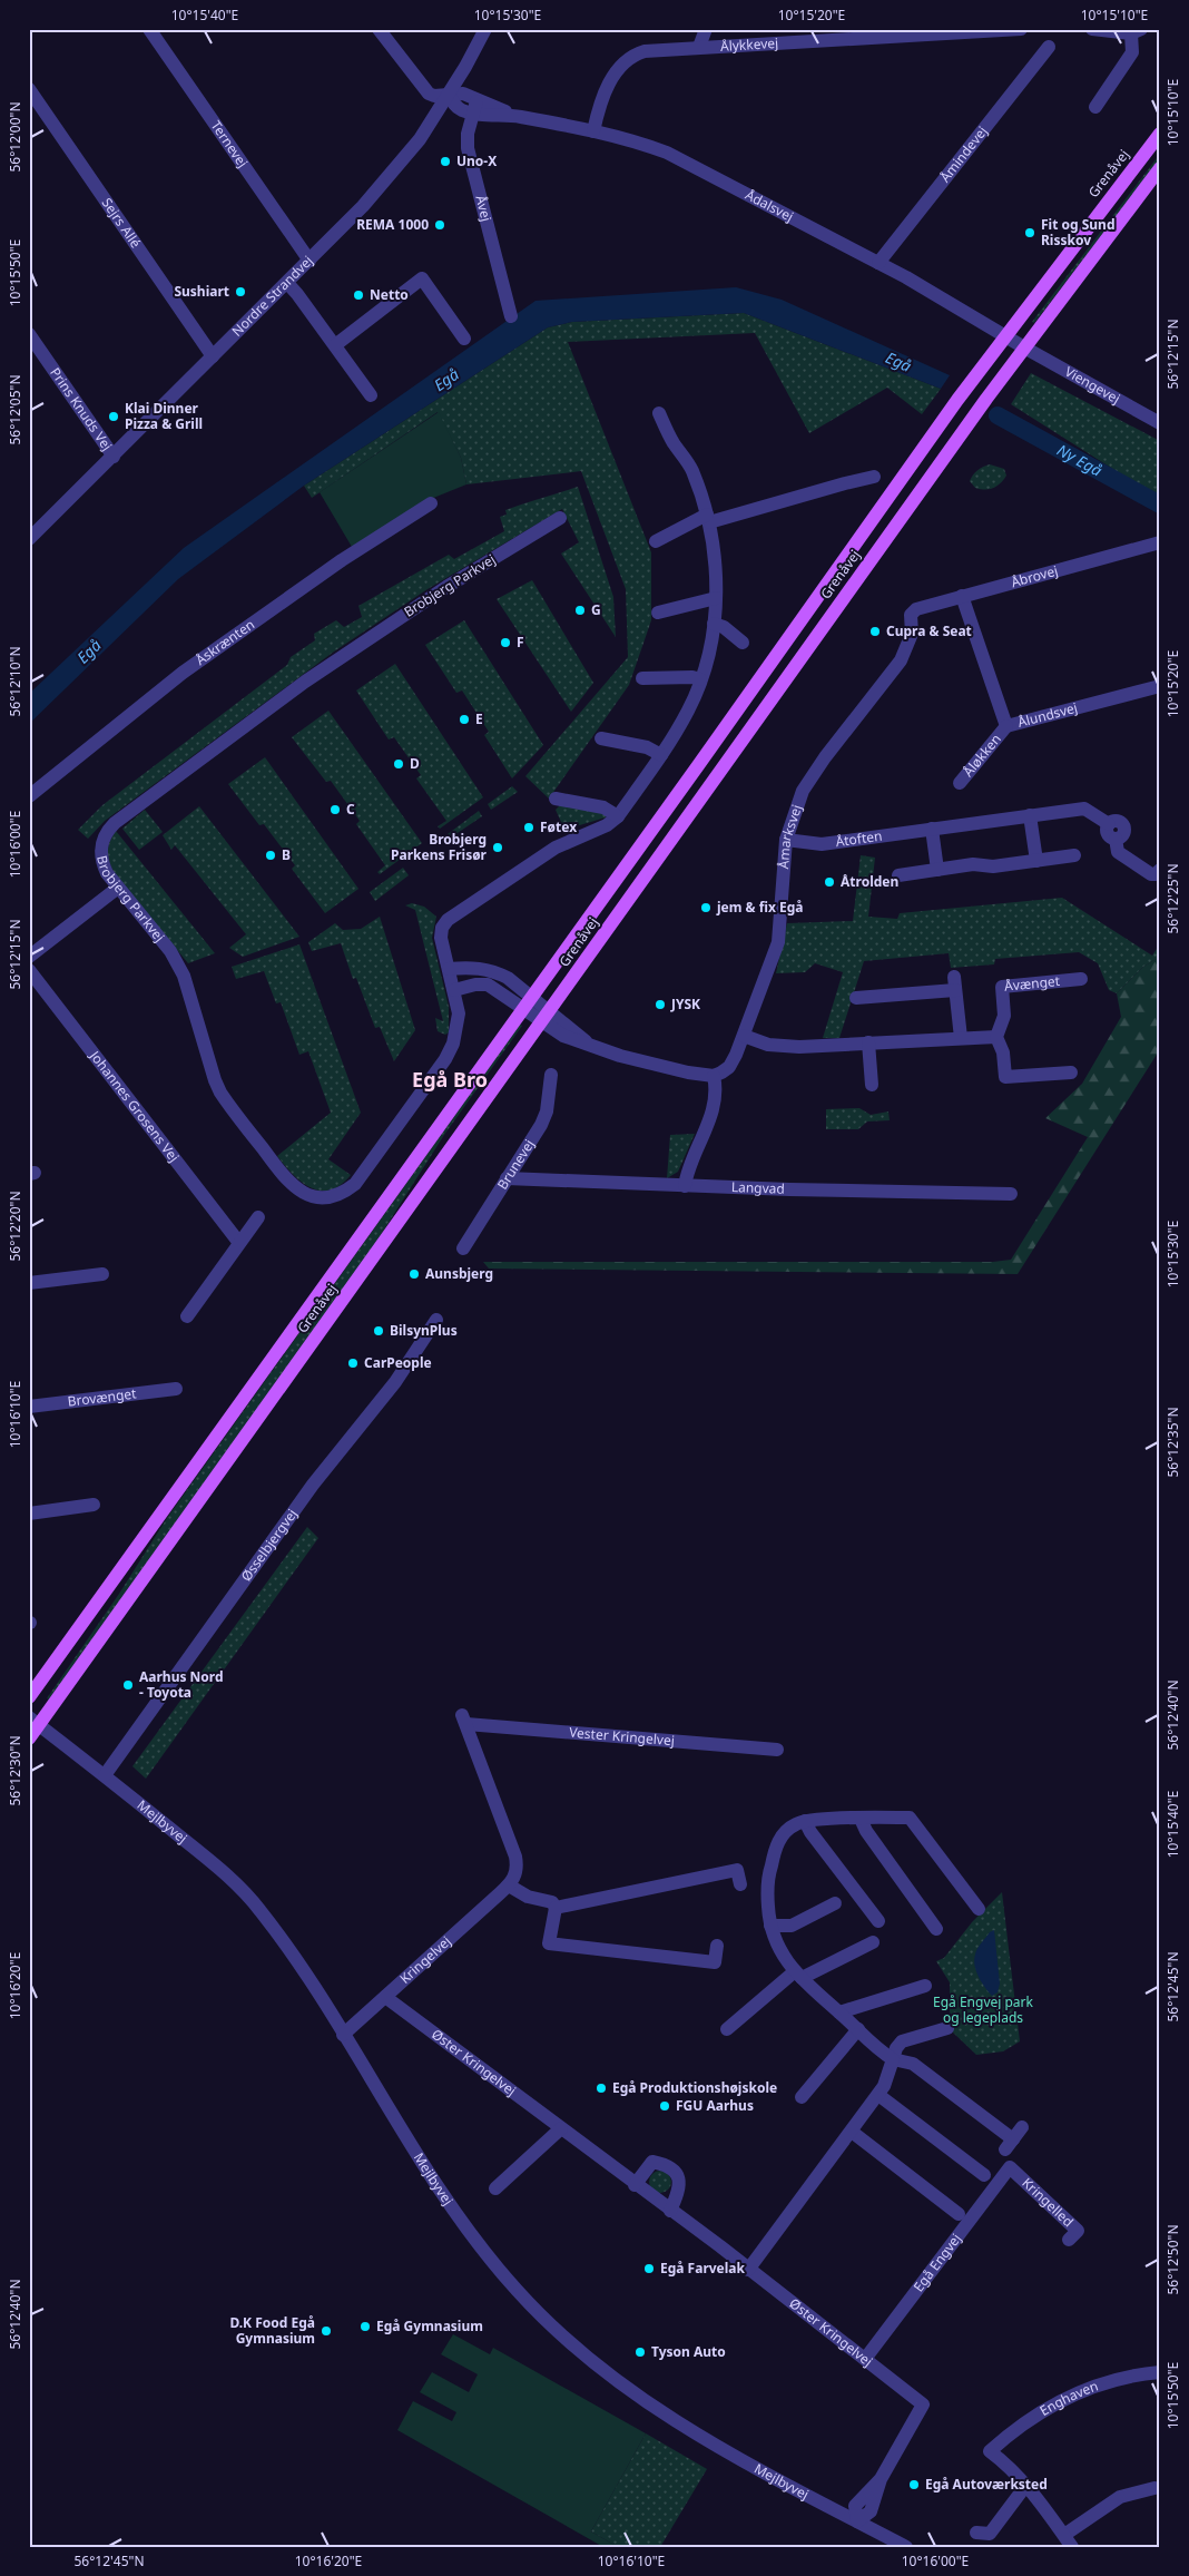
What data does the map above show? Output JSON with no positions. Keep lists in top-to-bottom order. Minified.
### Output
{"streets":{"main road":["Grenåvej"],"street":["Ålykkevej","Ternevej","Åmindevej","Ådalsvej","Åvej","Sejrs Allé","Nordre Strandvej","Viengevej","Prins Knuds Vej","Åbrovej","Brobjerg Parkvej","Åskrænten","Ålundsvej","Åløkken","Åmarksvej","Åtoften","Åvænget","Johannes Grosens Vej","Brunevej","Langvad","Brovænget","Øsselbjergvej","Vester Kringelvej","Mejlbyvej","Kringelvej","Øster Kringelvej","Kringelled","Egå Engvej","Enghaven"]},"crossings":[["Ålykkevej","Ådalsvej"],["Ternevej","Nordre Strandvej"],["Åmindevej","Ådalsvej"],["Grenåvej","Ådalsvej"],["Grenåvej","Viengevej"],["Grenåvej","Mejlbyvej"],["Ådalsvej","Åvej"],["Ådalsvej","Nordre Strandvej"],["Ådalsvej","Viengevej"],["Sejrs Allé","Nordre Strandvej"],["Nordre Strandvej","Prins Knuds Vej"],["Åbrovej","Ålundsvej"],["Åbrovej","Åmarksvej"],["Ålundsvej","Åløkken"],["Åmarksvej","Åtoften"],["Brunevej","Langvad"],["Øsselbjergvej","Mejlbyvej"],["Vester Kringelvej","Kringelvej"],["Mejlbyvej","Kringelvej"],["Mejlbyvej","Øster Kringelvej"],["Kringelvej","Øster Kringelvej"],["Øster Kringelvej","Egå Engvej"],["Kringelled","Egå Engvej"]],"districts":["Egå Bro"],"water":["Egå","Ny Egå"],"parks":["Egå Engvej park og legeplads"],"places":["Uno-X","REMA 1000","Fit og Sund Risskov","Sushiart","Netto","Klai Dinner Pizza & Grill","G","Cupra & Seat","F","E","D","C","Føtex","Brobjerg Parkens Frisør","B","Åtrolden","jem & fix Egå","JYSK","Aunsbjerg","BilsynPlus","CarPeople","Aarhus Nord - Toyota","Egå Produktionshøjskole","FGU Aarhus","Egå Farvelak","Egå Gymnasium","D.K Food Egå Gymnasium","Tyson Auto","Egå Autoværksted"],"coordinates":["10°15'40\"E","10°15'30\"E","10°15'20\"E","10°15'10\"E","56°12'00\"N","10°15'50\"E","56°12'15\"N","56°12'05\"N","56°12'10\"N","10°16'00\"E","56°12'25\"N","56°12'20\"N","10°16'10\"E","56°12'35\"N","56°12'40\"N","56°12'30\"N","10°16'20\"E","56°12'45\"N","56°12'50\"N"]}
